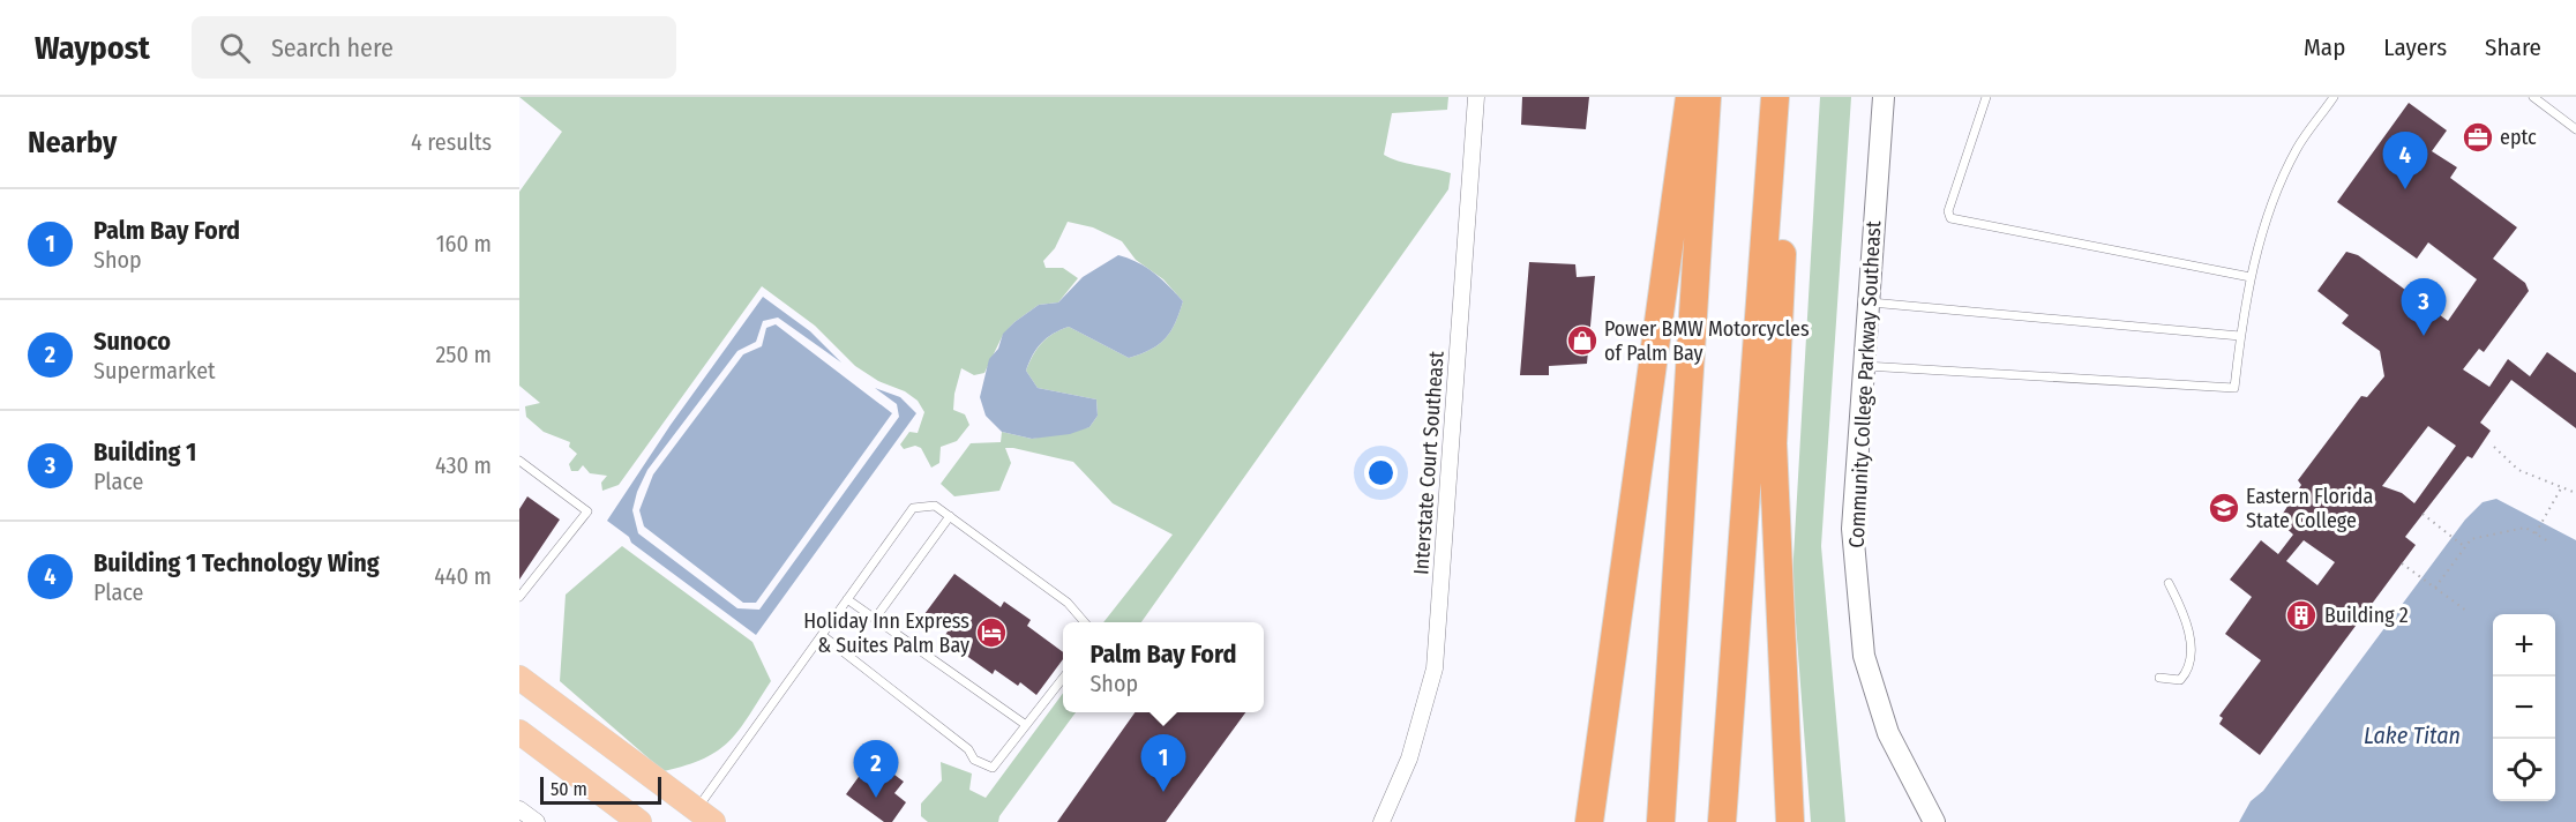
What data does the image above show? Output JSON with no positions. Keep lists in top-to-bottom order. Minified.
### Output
{"streets":{"street":["Community College Parkway Southeast","Interstate Court Southeast"]},"water":["Lake Titan"],"places":{"office":["eptc"],"shop":["Power BMW Motorcycles of Palm Bay"],"school or university":["Eastern Florida State College"],"building":["Building 2"],"hotel":["Holiday Inn Express & Suites Palm Bay"]},"scale_bar":"50 m","page":{"header":"Waypost","search":"Search here","nav":["Map","Layers","Share"],"heading":["Nearby","4 results"],"pins":["4","3","1","2"],"list":[{"mark":"1","name":"Palm Bay Ford","note":"Shop","value":"160 m"},{"mark":"2","name":"Sunoco","note":"Supermarket","value":"250 m"},{"mark":"3","name":"Building 1","note":"Place","value":"430 m"},{"mark":"4","name":"Building 1 Technology Wing","note":"Place","value":"440 m"}],"map_buttons":["+","−"],"popup":["Palm Bay Ford","Shop"],"scale":"50 m"}}
